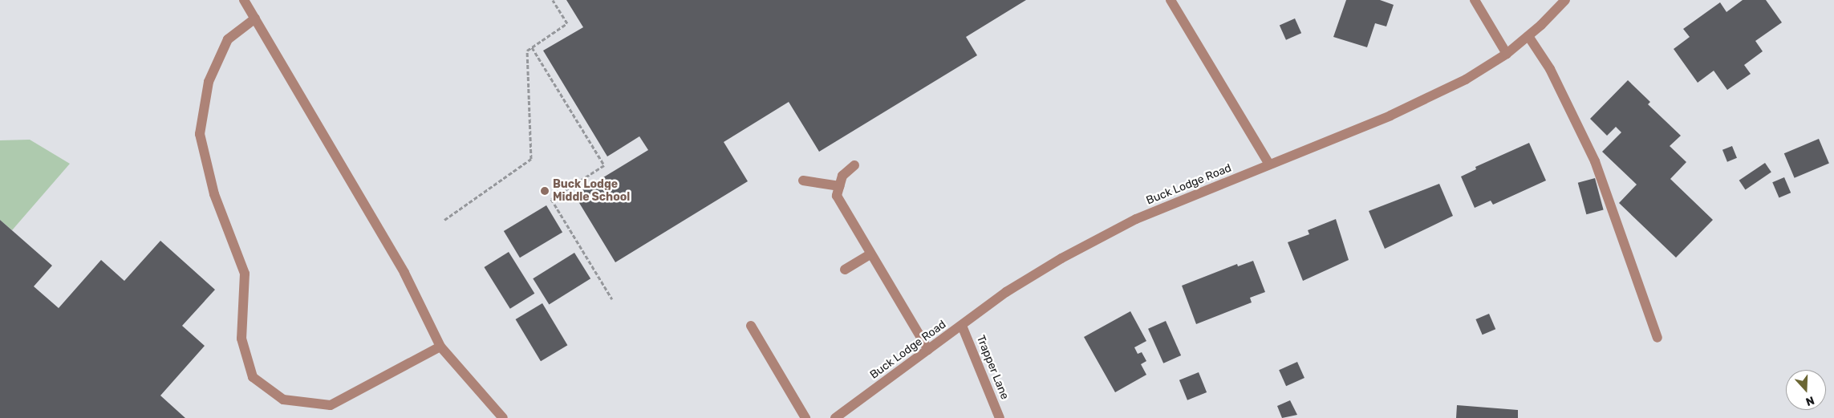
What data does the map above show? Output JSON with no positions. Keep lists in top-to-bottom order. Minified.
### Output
{"streets":{"street":["Buck Lodge Road","Trapper Lane"]},"crossings":[["Buck Lodge Road","Trapper Lane"]],"places":["Buck Lodge Middle School"],"north":"bottom"}
